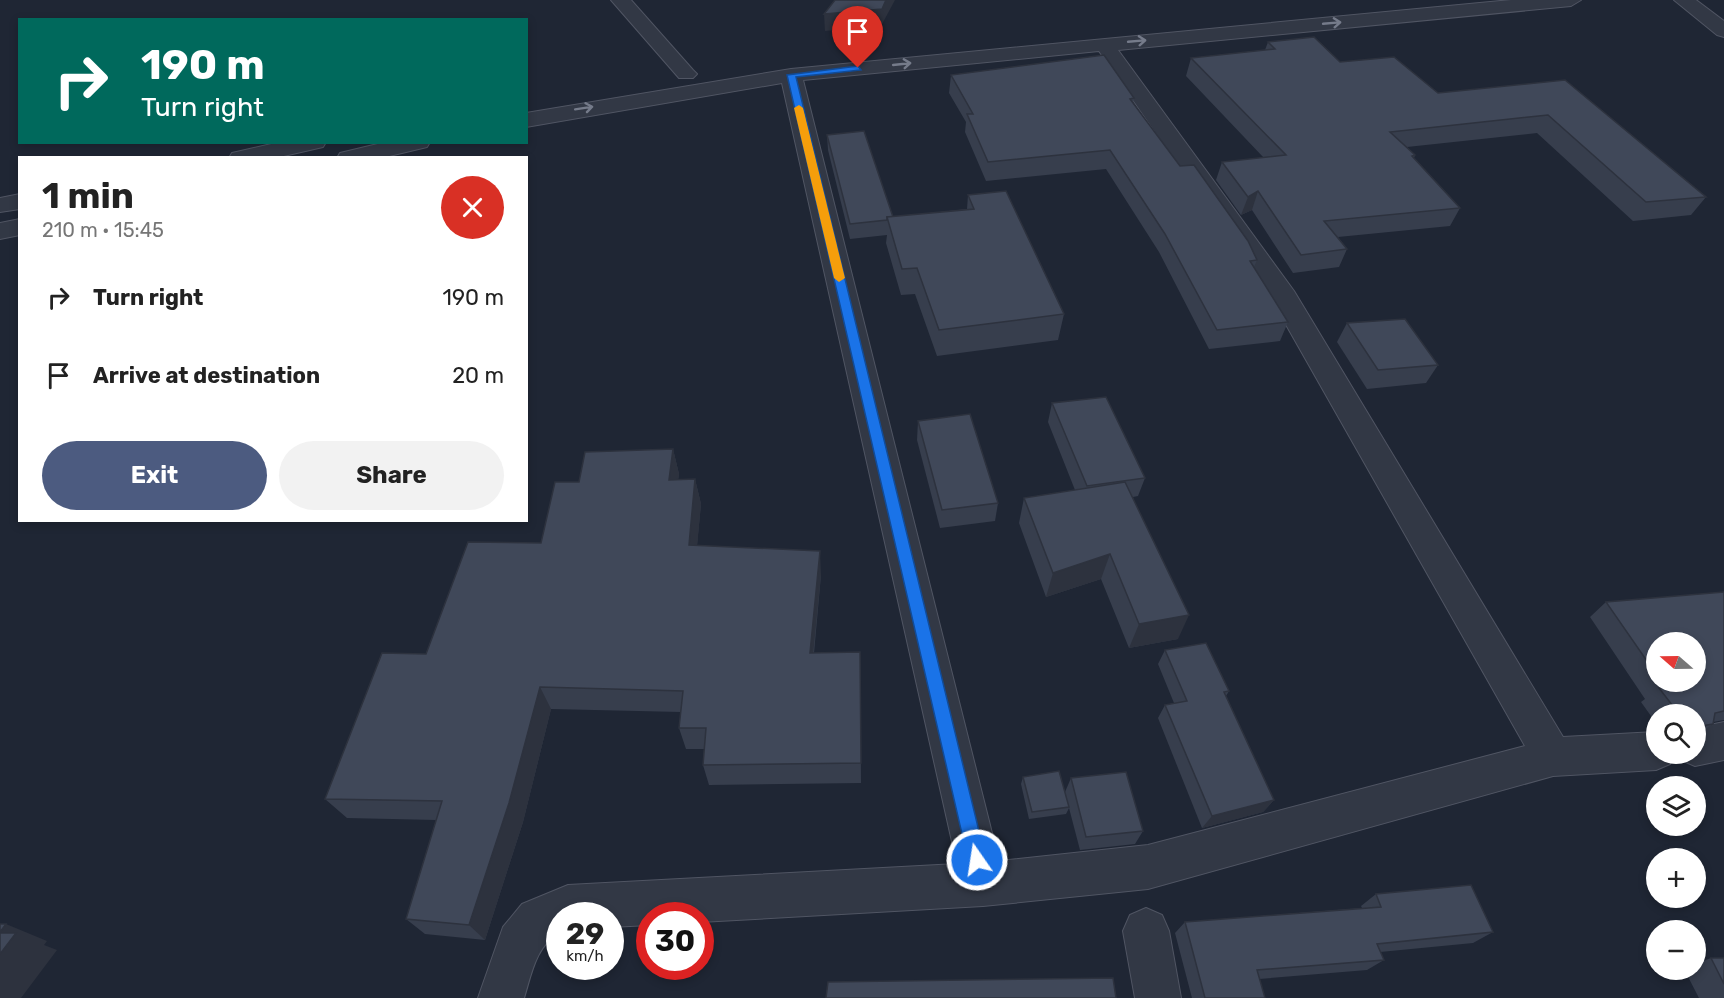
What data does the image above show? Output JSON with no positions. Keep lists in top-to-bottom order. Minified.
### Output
{"north":"left","page":{"turn":["190 m","Turn right"],"heading":["1 min","210 m · 15:45"],"list":[{"name":"Turn right","value":"190 m"},{"name":"Arrive at destination","value":"20 m"}],"buttons":["Exit","Share"],"map_buttons":["+","−"],"speed":"29 km/h","limit":"30"}}
